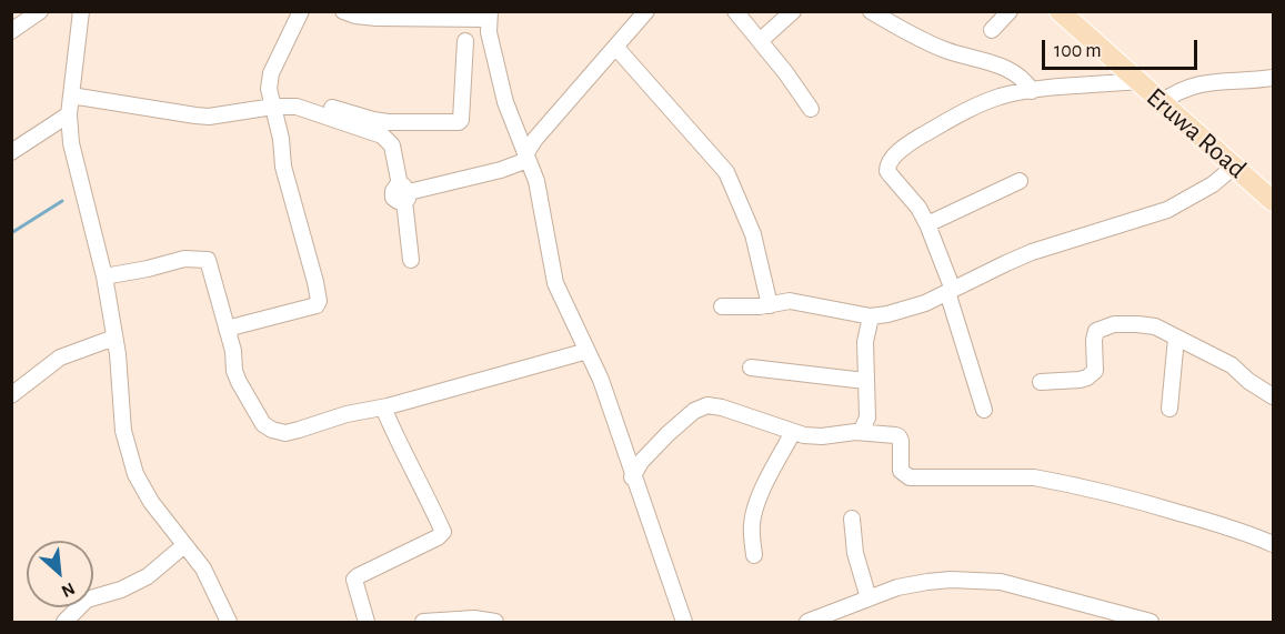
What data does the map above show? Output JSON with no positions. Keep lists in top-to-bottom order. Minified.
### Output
{"streets":{"main road":["Eruwa Road"]},"scale_bar":"100 m","north":"bottom right"}
